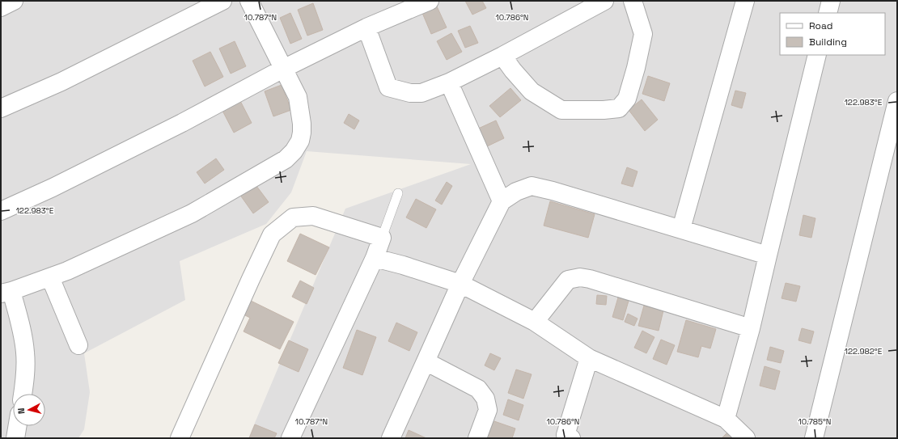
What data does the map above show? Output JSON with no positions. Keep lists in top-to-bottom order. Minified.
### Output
{"legend":["Road","Building"],"north":"left","coordinates":["10.787°N","10.786°N","122.983°E","122.982°E","10.785°N"]}
